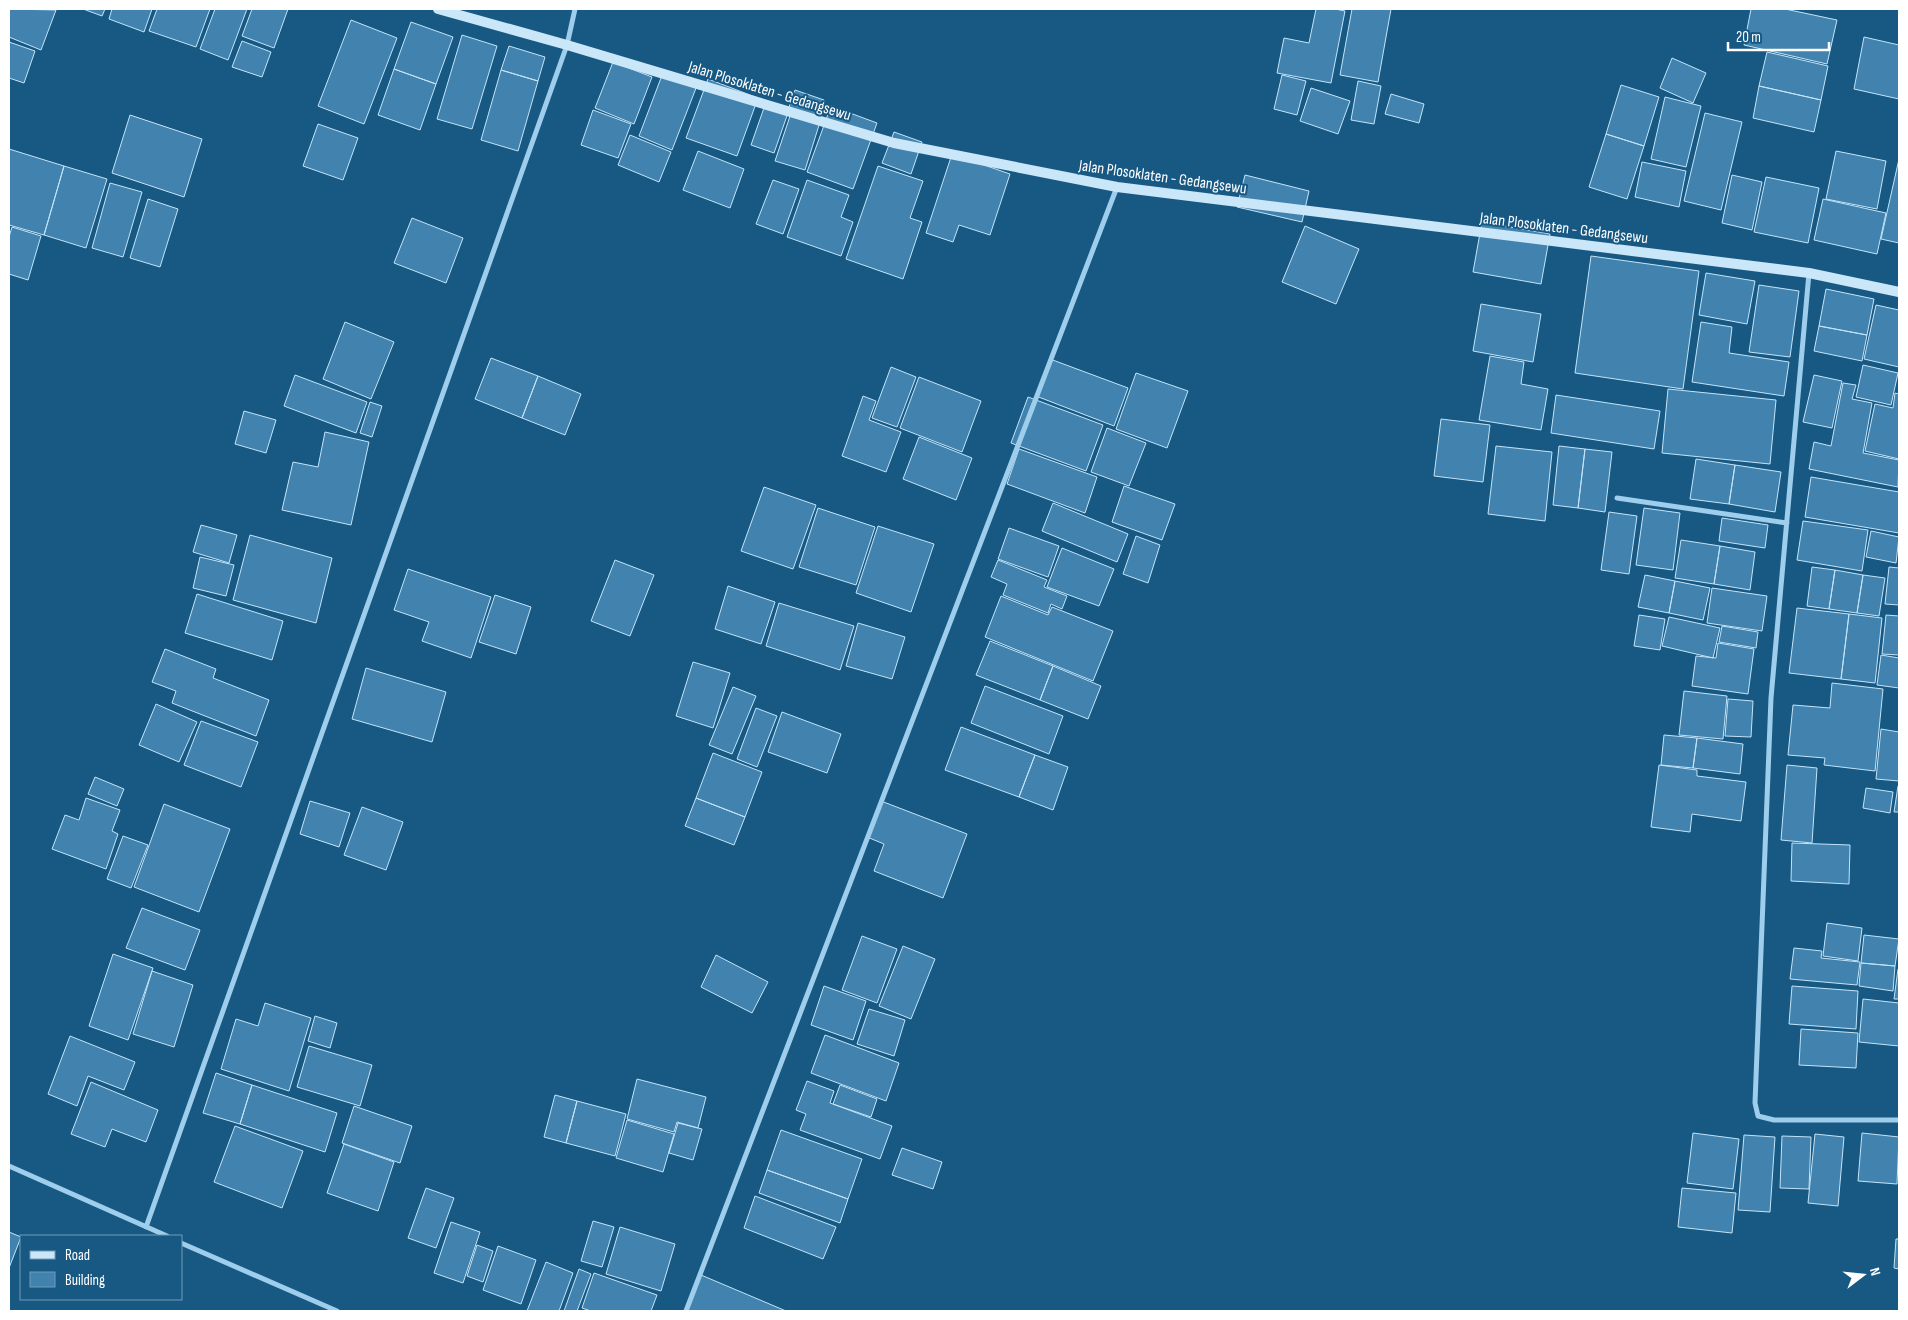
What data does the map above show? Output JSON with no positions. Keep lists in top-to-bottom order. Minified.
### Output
{"streets":{"main road":["Jalan Plosoklaten - Gedangsewu"]},"legend":["Road","Building"],"scale_bar":"20 m","north":"right"}
